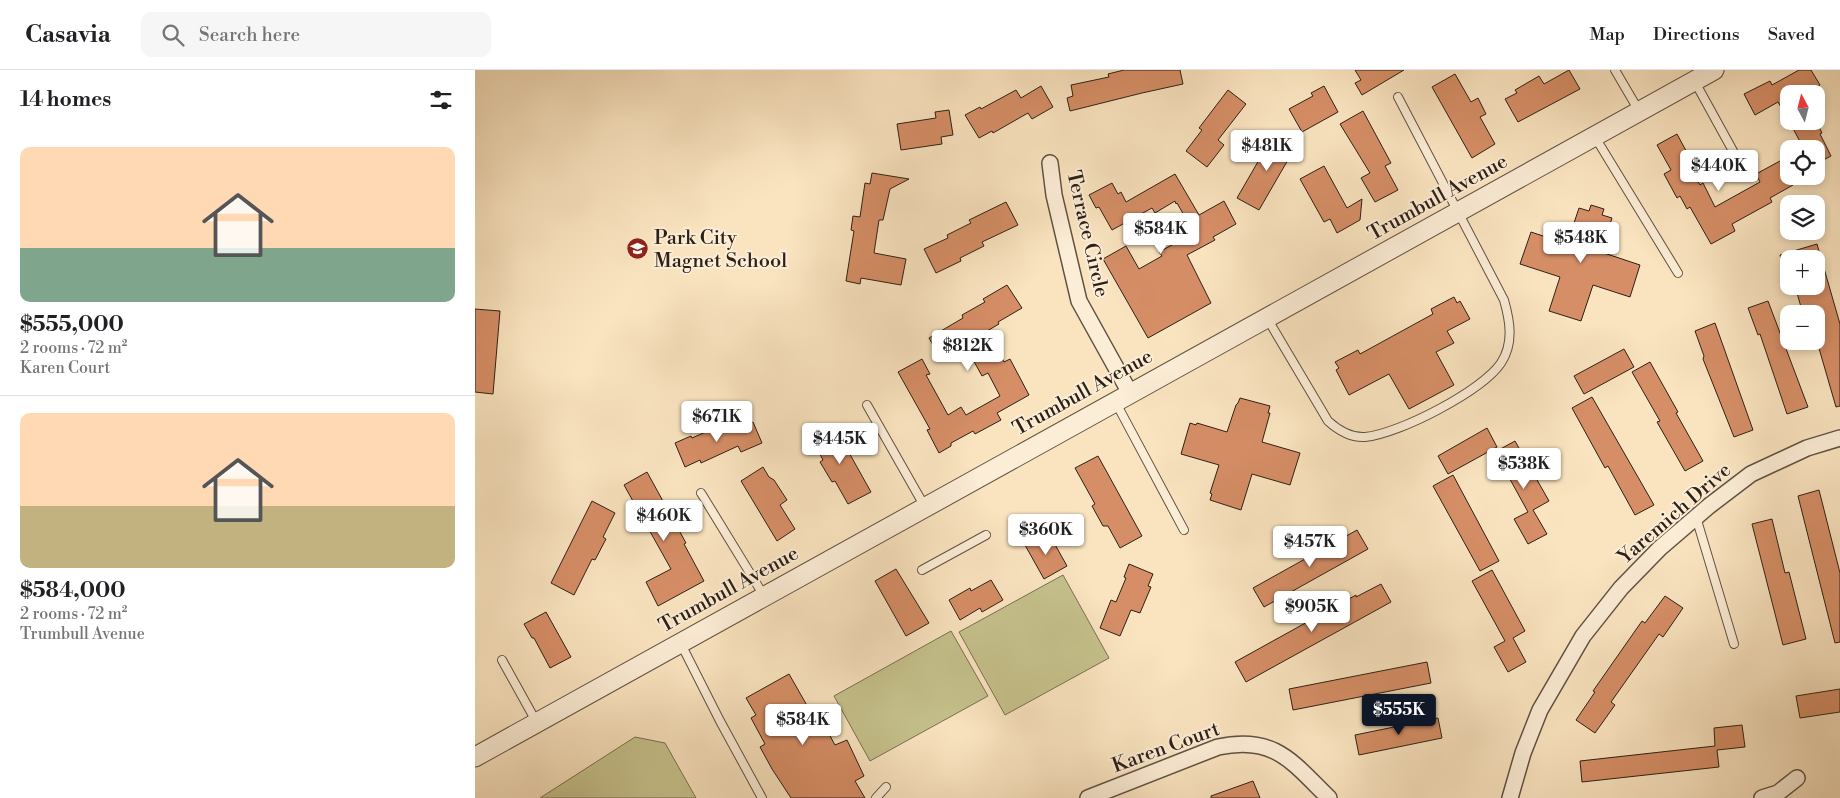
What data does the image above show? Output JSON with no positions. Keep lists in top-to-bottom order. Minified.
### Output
{"streets":{"street":["Trumbull Avenue","Terrace Circle","Yaremich Drive","Karen Court"]},"crossings":[["Trumbull Avenue","Terrace Circle"]],"places":{"school or university":["Park City Magnet School"]},"north":"top","page":{"header":"Casavia","search":"Search here","nav":["Map","Directions","Saved"],"heading":"14 homes","map_buttons":["+","−"],"list":[{"name":"$555,000","note":"2 rooms · 72 m² · Karen Court"},{"name":"$584,000","note":"2 rooms · 72 m² · Trumbull Avenue"}],"price":["$481K","$440K","$584K","$548K","$812K","$671K","$445K","$538K","$460K","$360K","$457K","$905K","$555K","$584K"]}}
